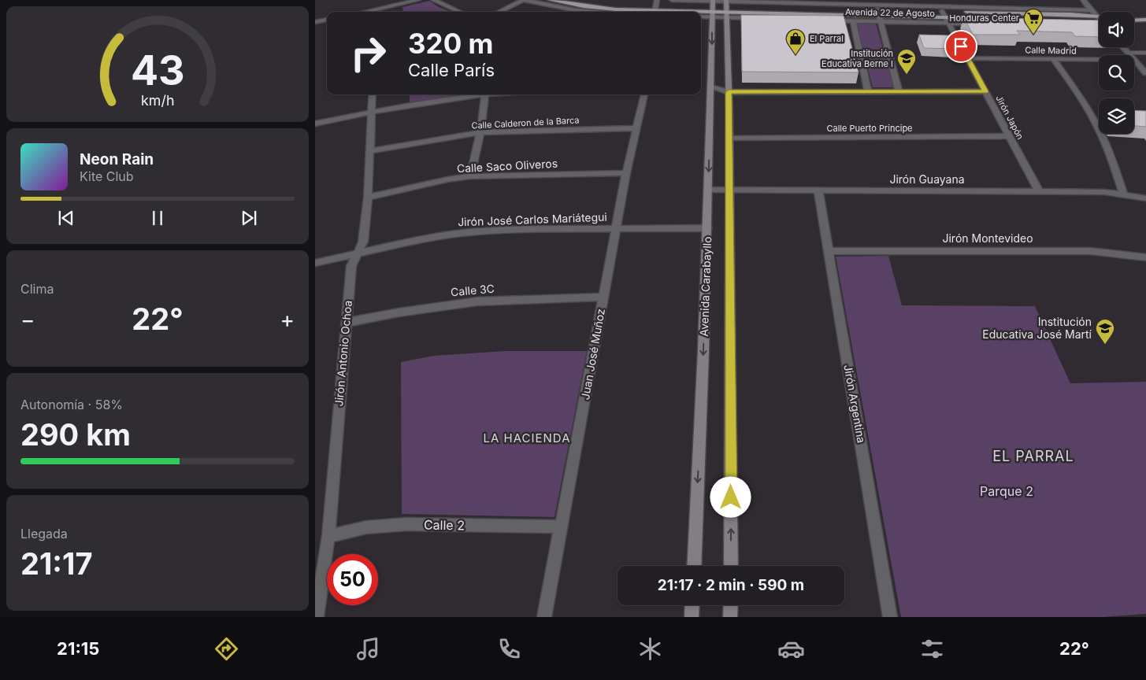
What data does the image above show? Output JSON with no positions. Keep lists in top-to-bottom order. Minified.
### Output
{"streets":{"main road":["Avenida 22 de Agosto","Avenida Carabayllo"],"street":["Calle Madrid","Jirón Japón","Calle Calderon de la Barca","Calle Puerto Principe","Calle Saco Oliveros","Jirón Guayana","Jirón José Carlos Mariátegui","Jirón Montevideo","Calle 3C","Jirón Antonio Ochoa","Juan José Muñoz","Jirón Argentina","Calle 2"]},"crossings":[["Avenida 22 de Agosto","Jirón Japón"],["Avenida 22 de Agosto","Avenida Carabayllo"],["Calle Madrid","Jirón Japón"],["Jirón Japón","Calle Puerto Principe"],["Jirón Japón","Jirón Guayana"],["Calle Calderon de la Barca","Jirón Antonio Ochoa"],["Calle Calderon de la Barca","Juan José Muñoz"],["Calle Puerto Principe","Avenida Carabayllo"],["Calle Saco Oliveros","Jirón Antonio Ochoa"],["Calle Saco Oliveros","Juan José Muñoz"],["Jirón Guayana","Avenida Carabayllo"],["Jirón Guayana","Jirón Argentina"],["Jirón José Carlos Mariátegui","Avenida Carabayllo"],["Jirón José Carlos Mariátegui","Jirón Antonio Ochoa"],["Jirón José Carlos Mariátegui","Juan José Muñoz"],["Jirón Montevideo","Jirón Argentina"],["Calle 3C","Jirón Antonio Ochoa"],["Calle 3C","Juan José Muñoz"],["Jirón Antonio Ochoa","Calle 2"],["Juan José Muñoz","Calle 2"]],"districts":["LA HACIENDA","EL PARRAL"],"parks":["Parque 2"],"places":{"supermarket":["Honduras Center"],"shop":["El Parral"],"school or university":["Institución Educativa Berne I","Institución Educativa José Martí"]},"page":{"turn":["320 m","Calle París"],"song":["Neon Rain","Kite Club"],"tile":["Clima",["Autonomía · 58%","290 km"],["Llegada","21:17"]],"heat":["−","22°","+"],"limit":"50","trip":"21:17 · 2 min · 590 m","tabs":["21:15","22°"],"gauge":["43","km/h"]}}
